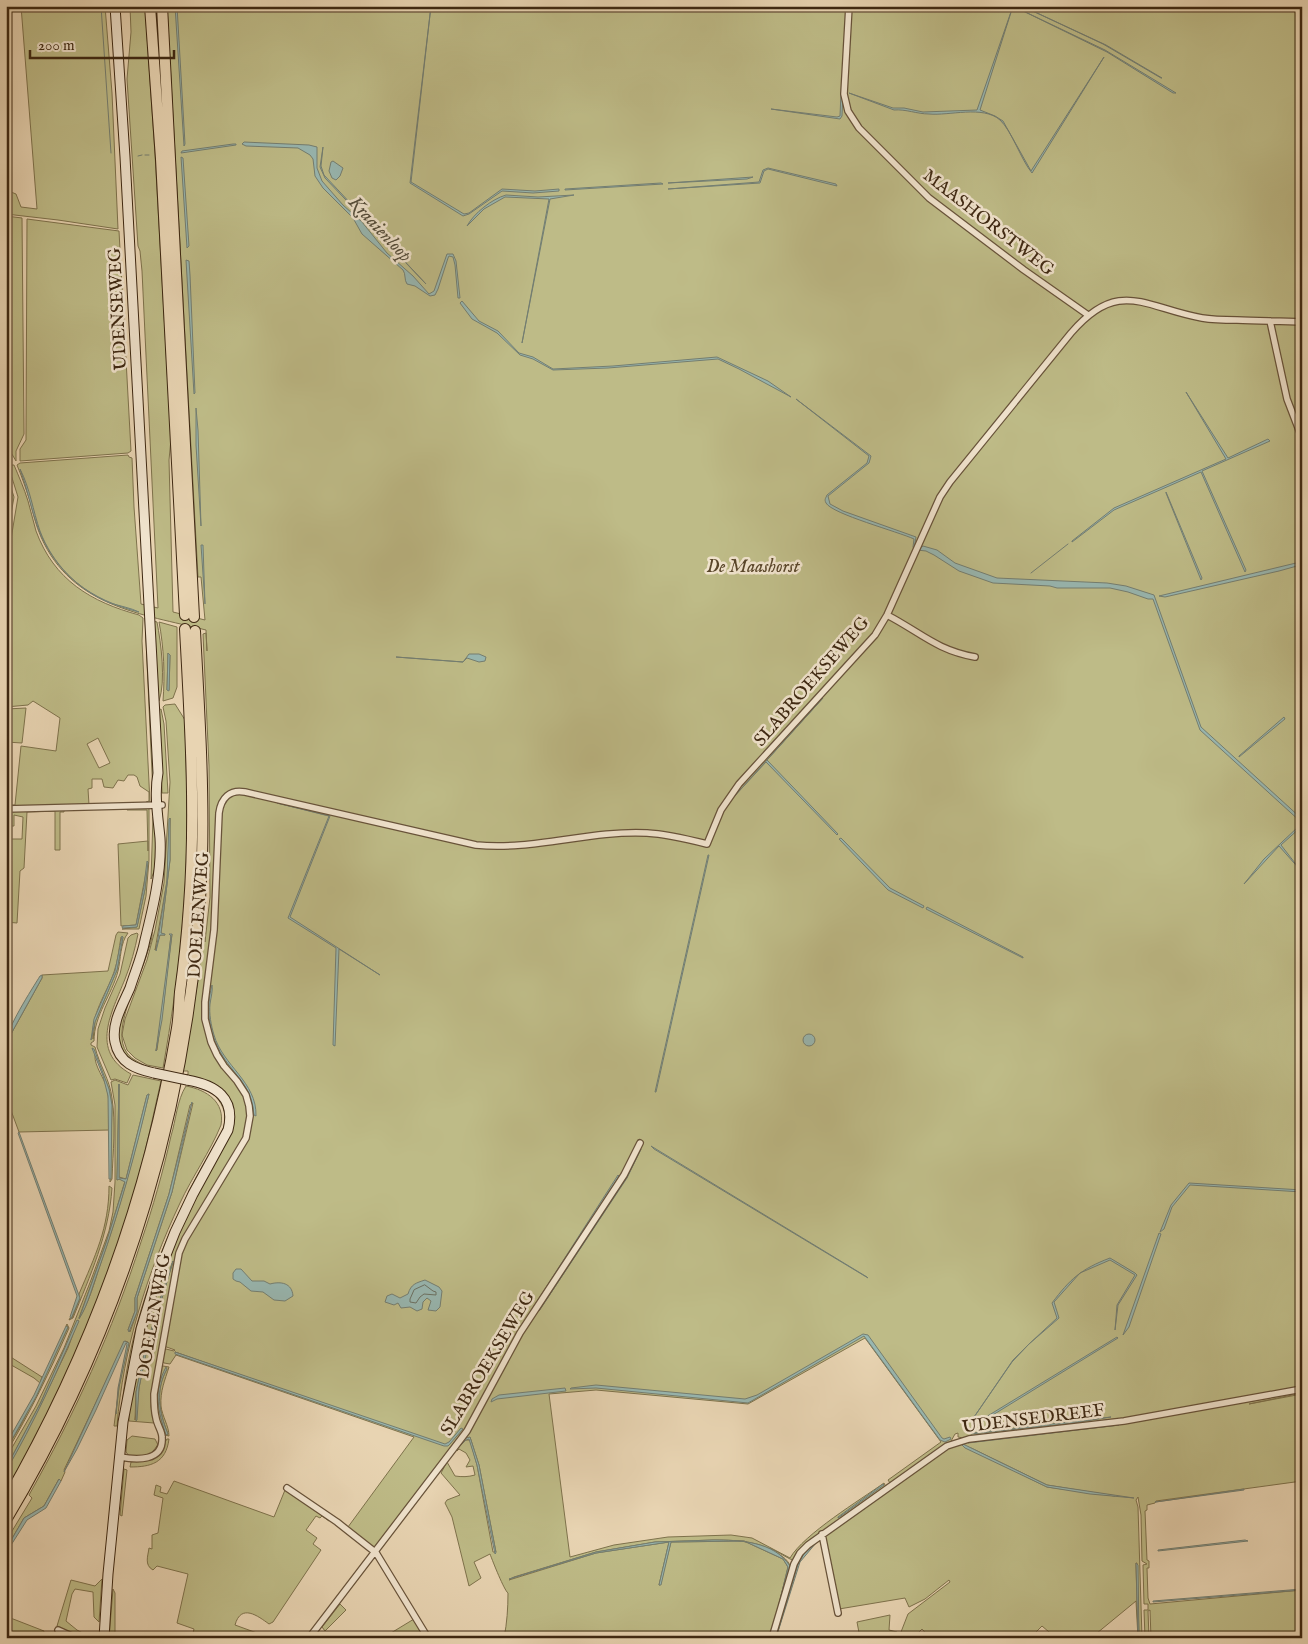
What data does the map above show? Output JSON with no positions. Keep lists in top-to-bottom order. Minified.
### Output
{"streets":{"street":["MAASHORSTWEG","UDENSEWEG","SLABROEKSEWEG","DOELENWEG","UDENSEDREEF"]},"crossings":[["MAASHORSTWEG","SLABROEKSEWEG"],["UDENSEWEG","DOELENWEG"],["SLABROEKSEWEG","DOELENWEG"]],"water":["Kraaienloop"],"parks":["De Maashorst"],"scale_bar":"200 m"}
